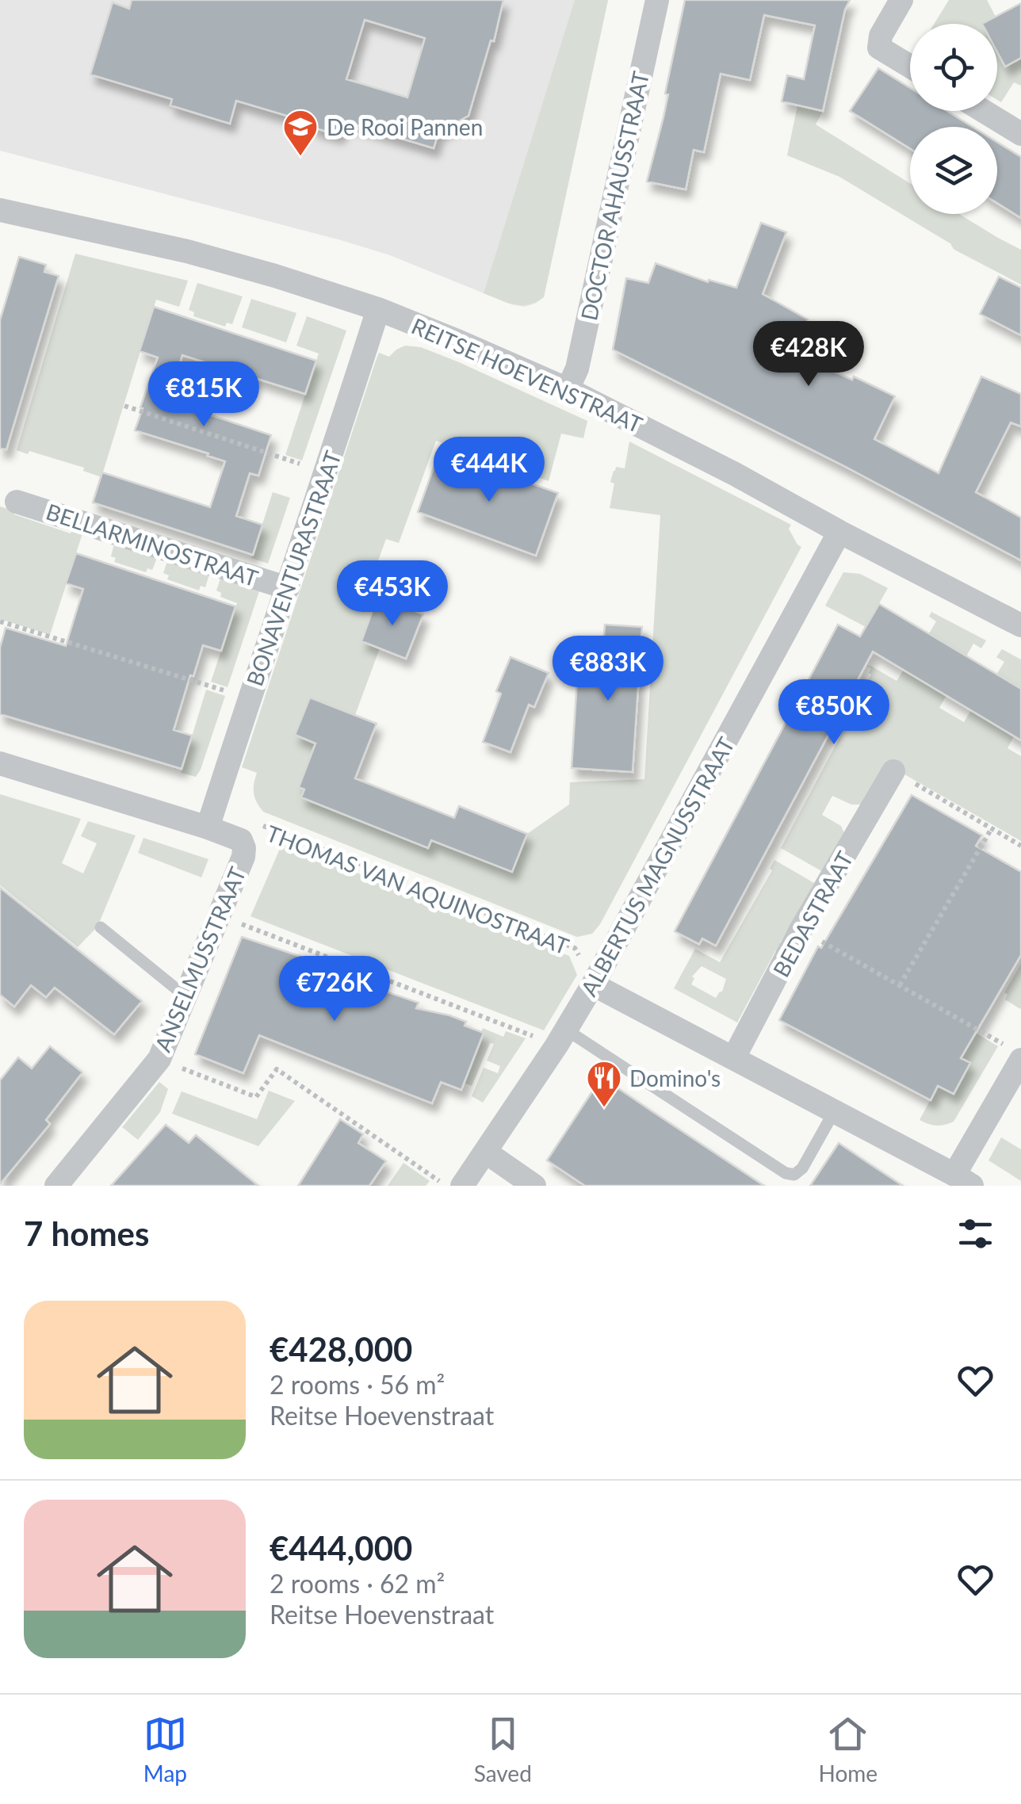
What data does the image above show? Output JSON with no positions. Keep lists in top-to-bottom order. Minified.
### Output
{"streets":{"street":["DOCTOR AHAUSSTRAAT","REITSE HOEVENSTRAAT","BELLARMINOSTRAAT","BONAVENTURASTRAAT","ALBERTUS MAGNUSSTRAAT","THOMAS VAN AQUINOSTRAAT","BEDASTRAAT","ANSELMUSSTRAAT"]},"crossings":[["DOCTOR AHAUSSTRAAT","REITSE HOEVENSTRAAT"],["REITSE HOEVENSTRAAT","BONAVENTURASTRAAT"],["REITSE HOEVENSTRAAT","ALBERTUS MAGNUSSTRAAT"],["BELLARMINOSTRAAT","BONAVENTURASTRAAT"],["BONAVENTURASTRAAT","THOMAS VAN AQUINOSTRAAT"],["ALBERTUS MAGNUSSTRAAT","THOMAS VAN AQUINOSTRAAT"],["THOMAS VAN AQUINOSTRAAT","ANSELMUSSTRAAT"]],"places":{"school or university":["De Rooi Pannen"],"restaurant":["Domino's"]},"page":{"price":["€428K","€815K","€444K","€453K","€883K","€850K","€726K"],"heading":"7 homes","list":[{"name":"€428,000","note":"2 rooms · 56 m² · Reitse Hoevenstraat"},{"name":"€444,000","note":"2 rooms · 62 m² · Reitse Hoevenstraat"}],"tabs":["Map","Saved","Home"]}}
